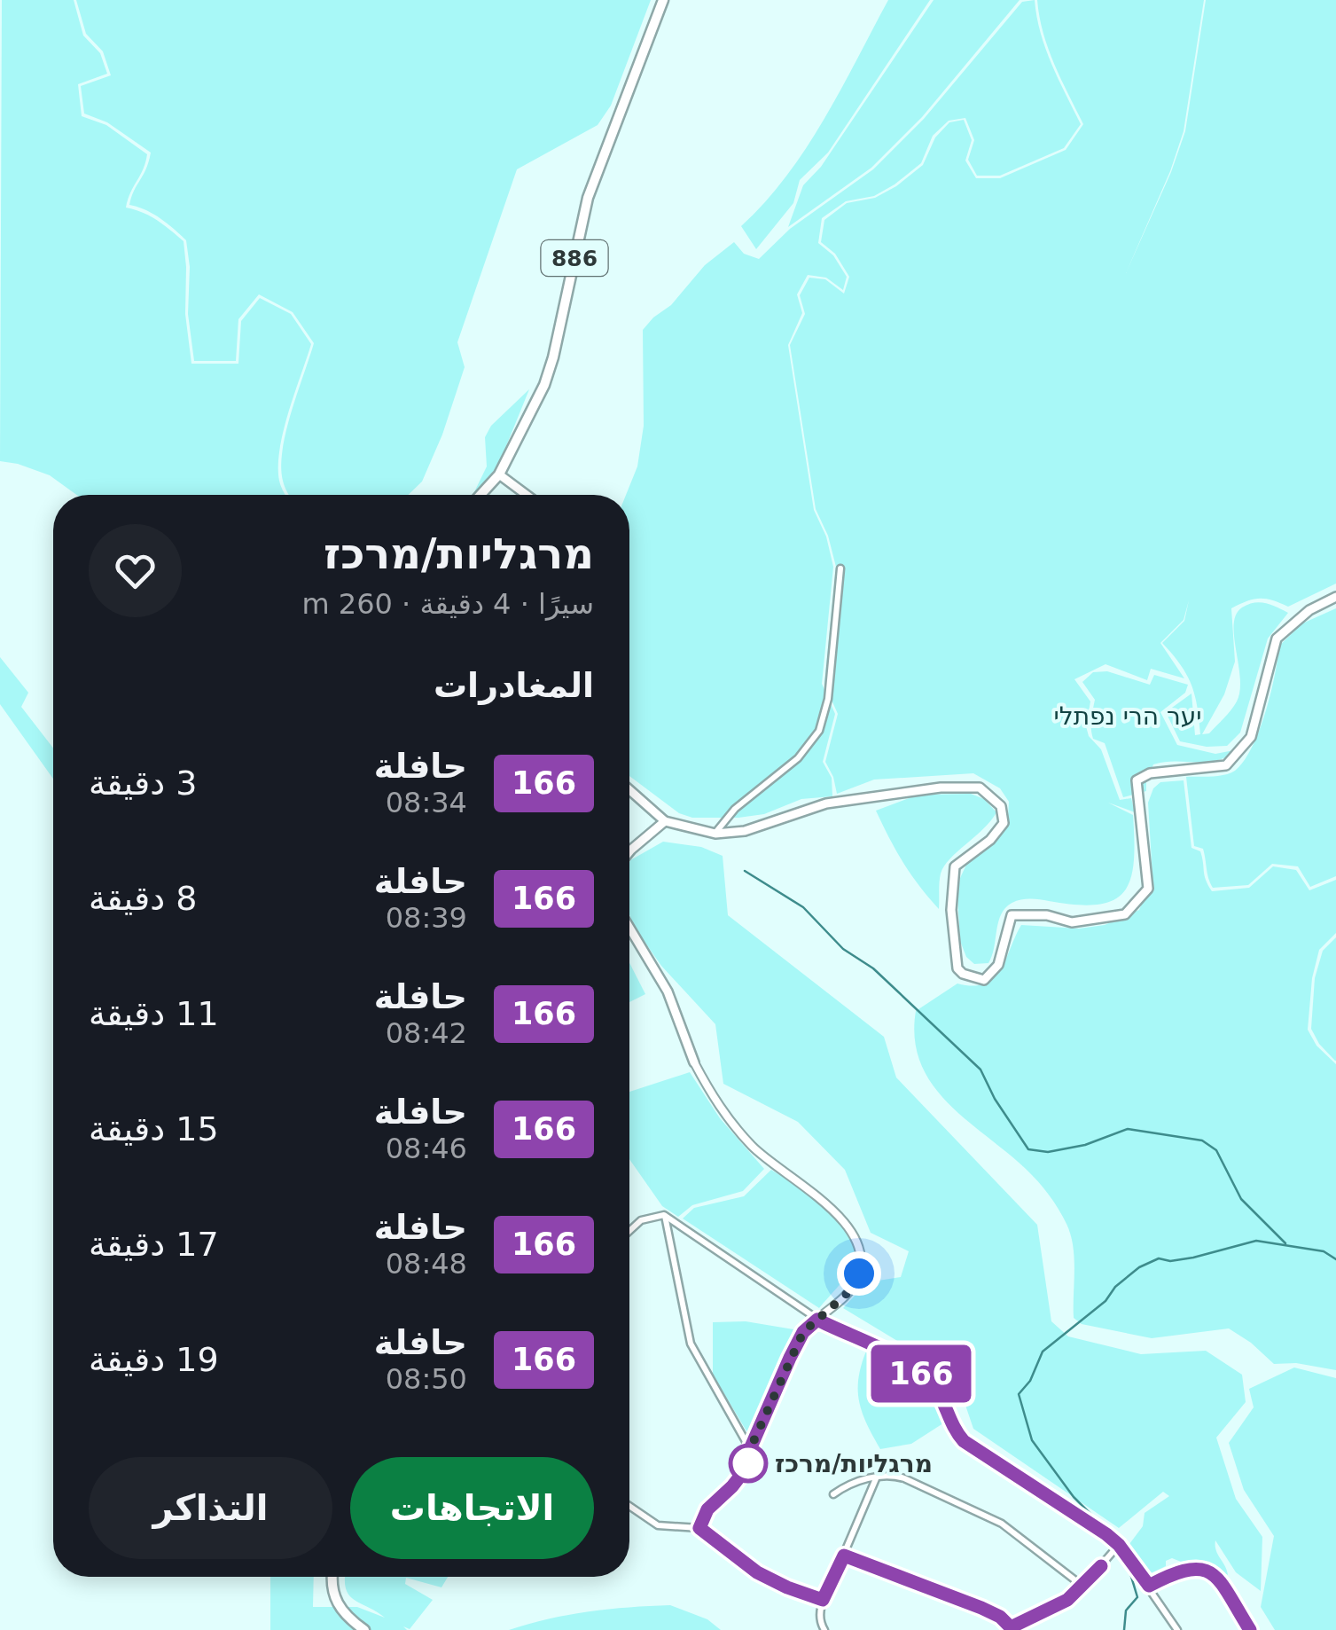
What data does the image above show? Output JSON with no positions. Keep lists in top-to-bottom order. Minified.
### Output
{"streets":{"main road":["886"]},"parks":["יער הרי נפתלי"],"places":["מרגליות/מרכז"],"lines":["bus line 166"],"page":{"on_map":"166","heading":[["מרגליות/מרכז","سيرًا · 4 دقيقة · 260 m"],"المغادرات"],"list":[{"mark":"166","name":"حافلة","note":"08:34","value":"3 دقيقة"},{"mark":"166","name":"حافلة","note":"08:39","value":"8 دقيقة"},{"mark":"166","name":"حافلة","note":"08:42","value":"11 دقيقة"},{"mark":"166","name":"حافلة","note":"08:46","value":"15 دقيقة"},{"mark":"166","name":"حافلة","note":"08:48","value":"17 دقيقة"},{"mark":"166","name":"حافلة","note":"08:50","value":"19 دقيقة"}],"buttons":["الاتجاهات","التذاكر"]}}
